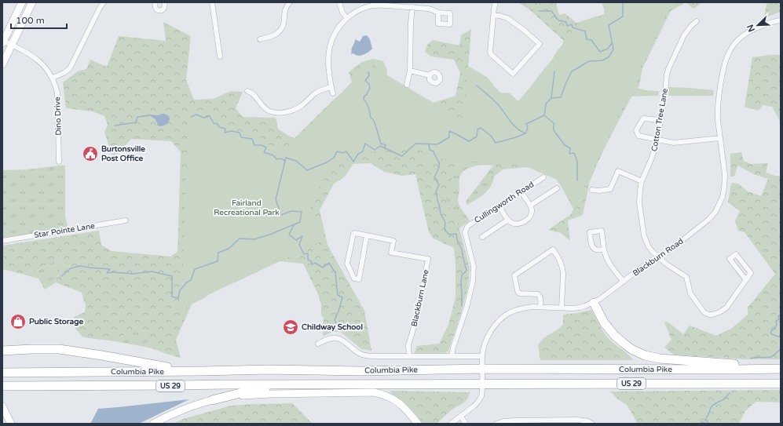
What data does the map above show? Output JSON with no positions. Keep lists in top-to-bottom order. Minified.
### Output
{"streets":{"highway":["Columbia Pike","US 29"],"street":["Dino Drive","Cotton Tree Lane","Cullingworth Road","Star Pointe Lane","Blackburn Road","Blackburn Lane"]},"crossings":[["Cotton Tree Lane","Blackburn Road"],["Blackburn Road","Columbia Pike"]],"parks":["Fairland Recreational Park"],"places":{"public building":["Burtonsville Post Office"],"shop":["Public Storage"],"school or university":["Childway School"]},"scale_bar":"100 m","north":"bottom left"}
